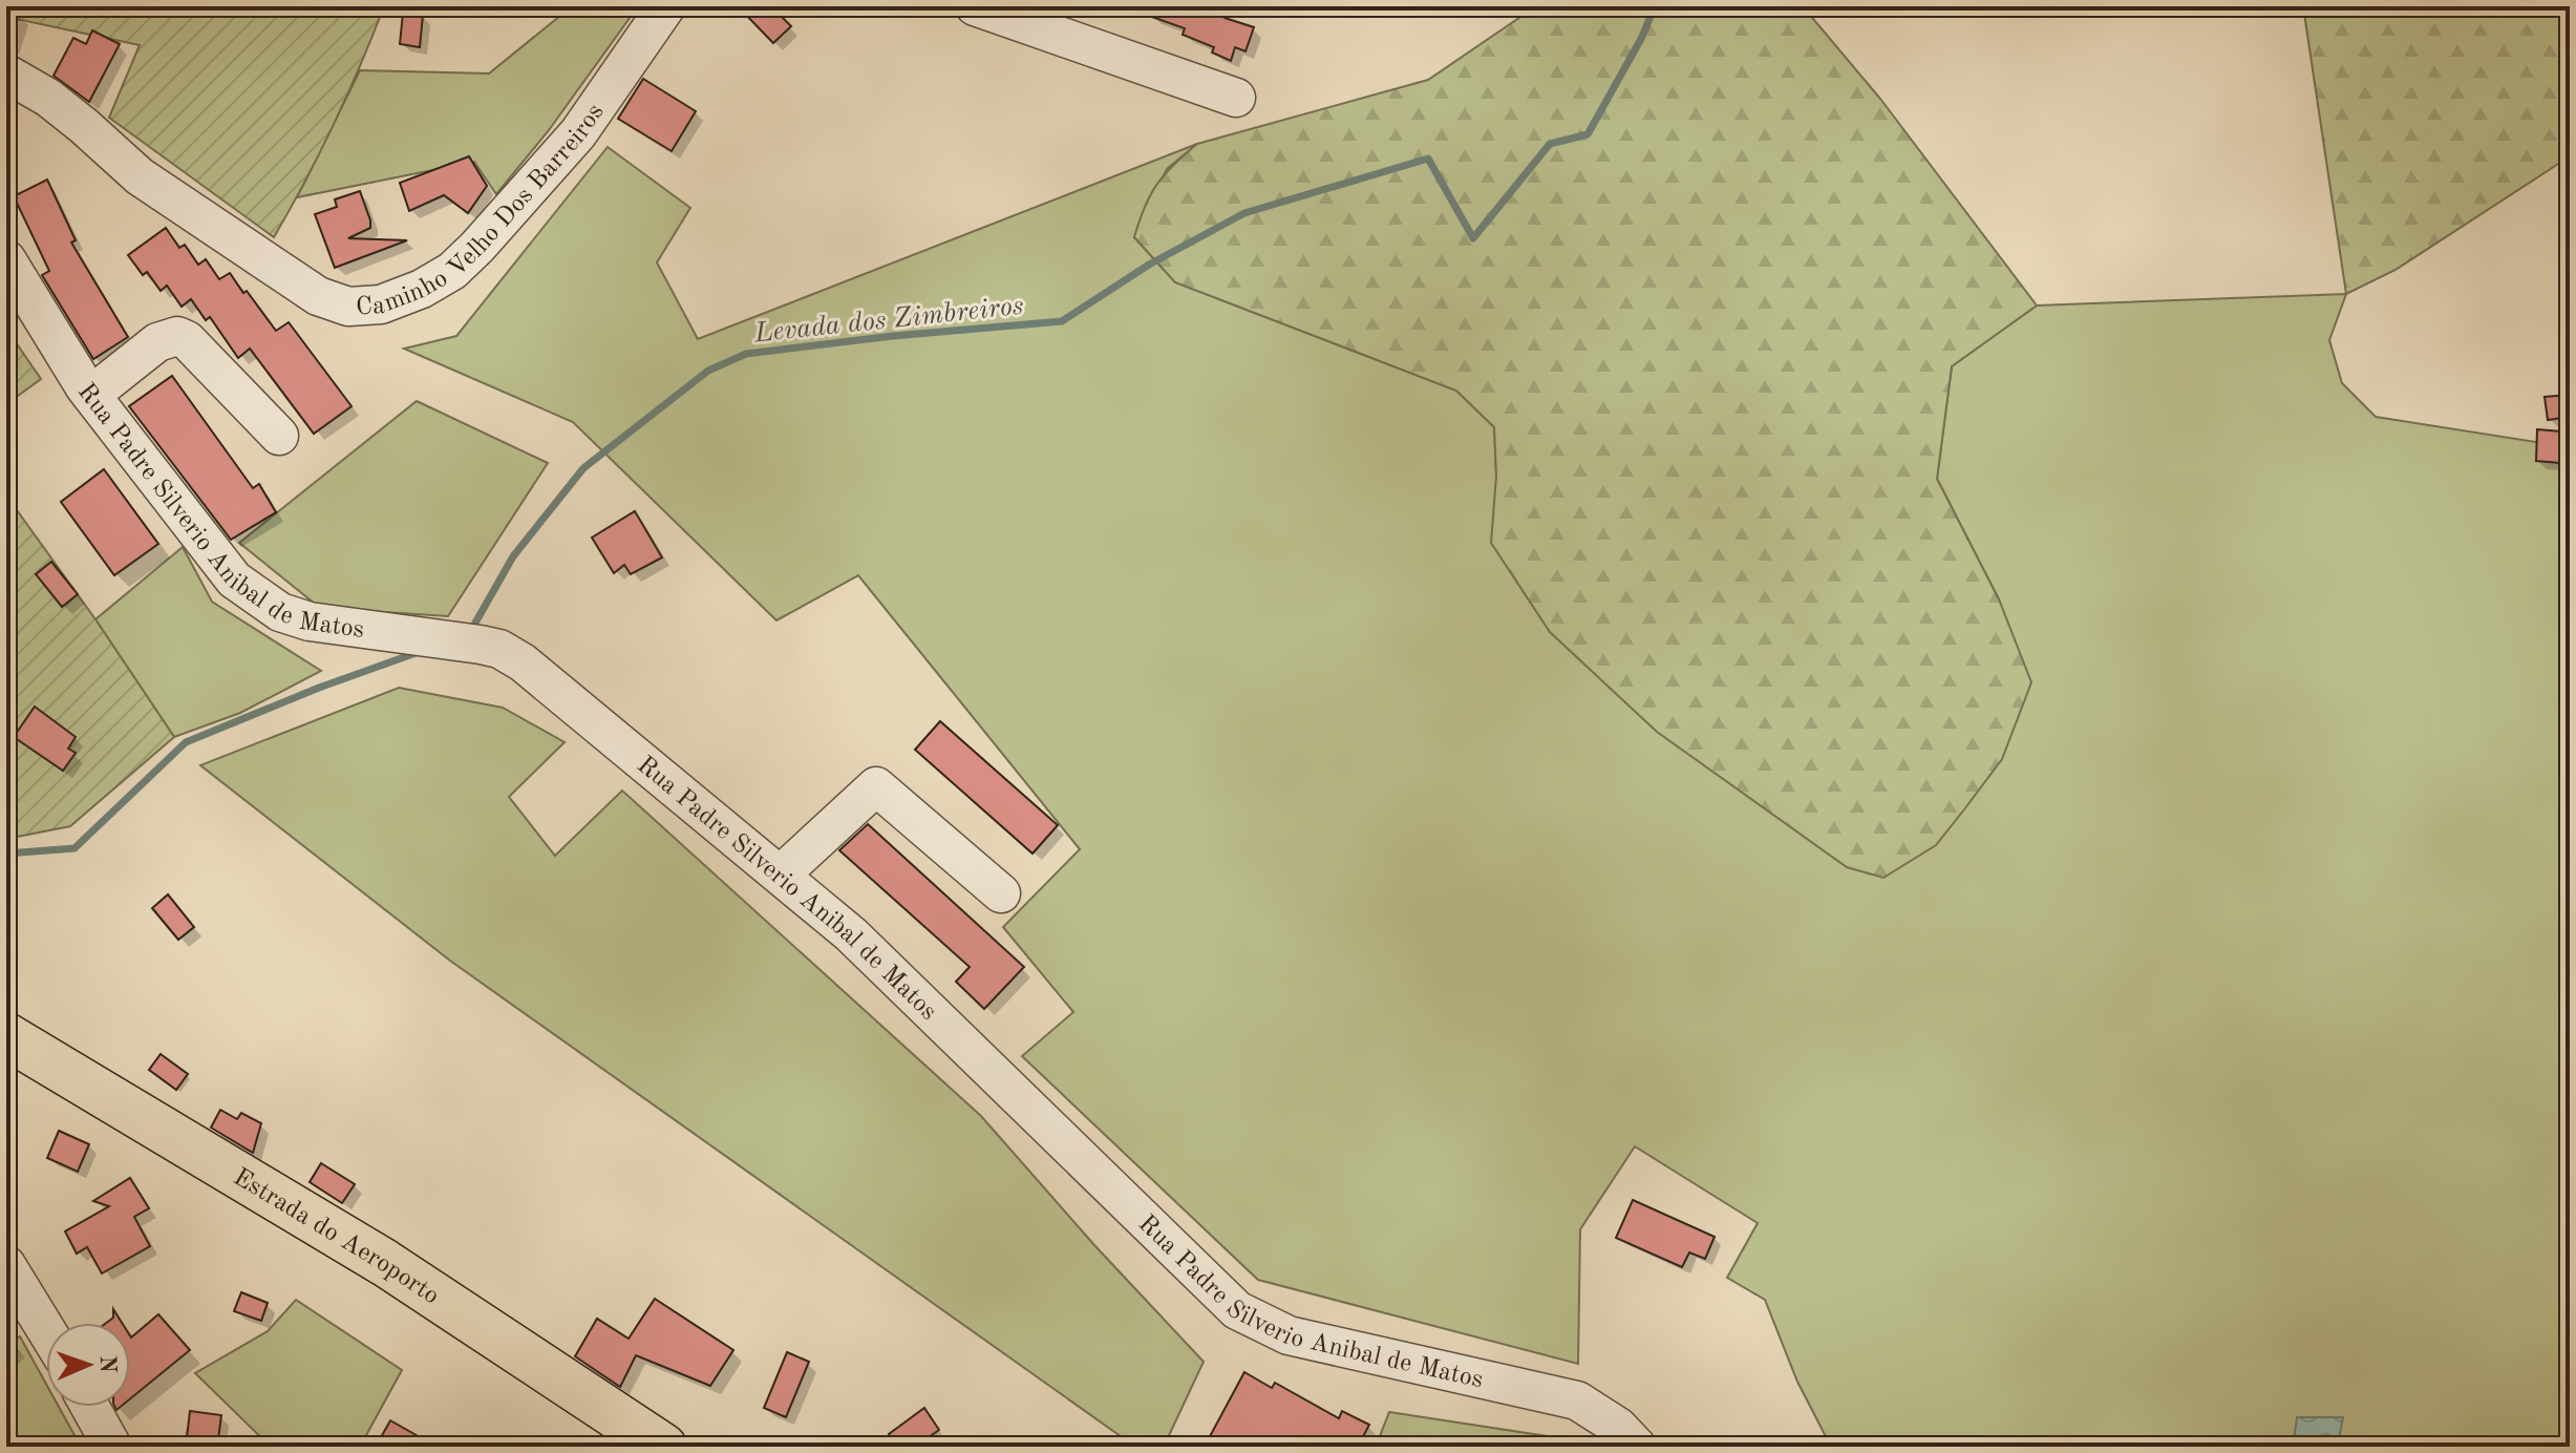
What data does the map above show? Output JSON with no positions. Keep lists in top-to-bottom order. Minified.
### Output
{"streets":{"main road":["Estrada do Aeroporto"],"street":["Caminho Velho Dos Barreiros","Rua Padre Silverio Anibal de Matos"]},"water":["Levada dos Zimbreiros"],"north":"right"}
